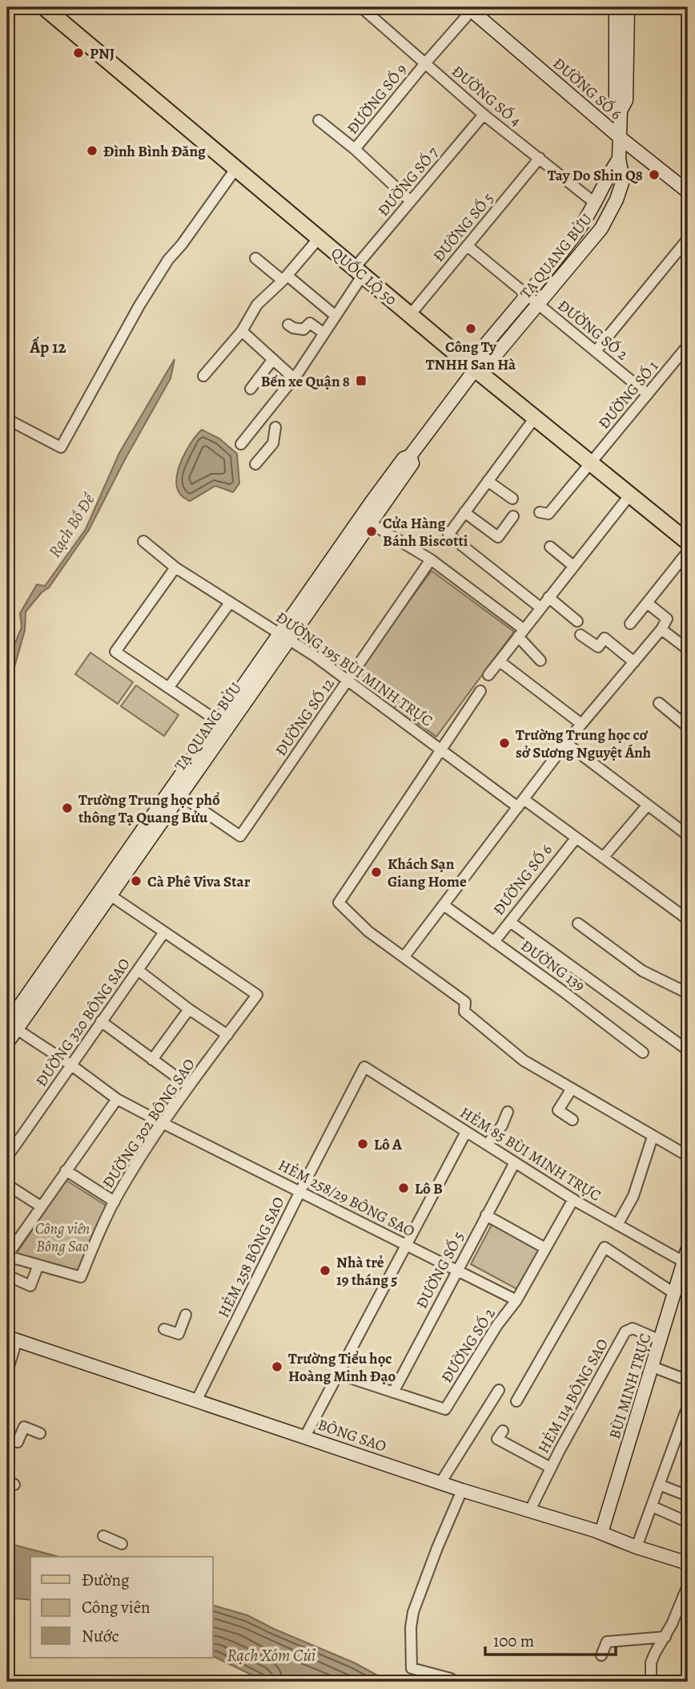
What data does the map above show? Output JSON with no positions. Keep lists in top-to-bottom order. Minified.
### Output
{"streets":{"main road":["QUỐC LỘ 50"],"street":["ĐƯỜNG SỐ 6","ĐƯỜNG SỐ 4","ĐƯỜNG SỐ 9","ĐƯỜNG SỐ 7","ĐƯỜNG SỐ 5","TẠ QUANG BỬU","ĐƯỜNG SỐ 2","ĐƯỜNG SỐ 1","ĐƯỜNG 195 BÙI MINH TRỰC","ĐƯỜNG SỐ 12","ĐƯỜNG 139","ĐƯỜNG 320 BÔNG SAO","ĐƯỜNG 302 BÔNG SAO","HẺM 85 BÙI MINH TRỰC","HẺM 258/29 BÔNG SAO","HẺM 258 BÔNG SAO","BÙI MINH TRỰC","HẺM 114 BÔNG SAO","BÔNG SAO"]},"crossings":[["ĐƯỜNG SỐ 6","ĐƯỜNG SỐ 9"],["ĐƯỜNG SỐ 6","TẠ QUANG BỬU"],["ĐƯỜNG SỐ 6","ĐƯỜNG 195 BÙI MINH TRỰC"],["ĐƯỜNG SỐ 6","ĐƯỜNG 139"],["ĐƯỜNG SỐ 4","ĐƯỜNG SỐ 9"],["ĐƯỜNG SỐ 4","ĐƯỜNG SỐ 7"],["ĐƯỜNG SỐ 4","ĐƯỜNG SỐ 5"],["ĐƯỜNG SỐ 4","TẠ QUANG BỬU"],["ĐƯỜNG SỐ 9","ĐƯỜNG SỐ 7"],["ĐƯỜNG SỐ 7","QUỐC LỘ 50"],["ĐƯỜNG SỐ 5","QUỐC LỘ 50"],["ĐƯỜNG SỐ 5","ĐƯỜNG SỐ 2"],["ĐƯỜNG SỐ 5","HẺM 85 BÙI MINH TRỰC"],["ĐƯỜNG SỐ 5","HẺM 258/29 BÔNG SAO"],["TẠ QUANG BỬU","QUỐC LỘ 50"],["TẠ QUANG BỬU","ĐƯỜNG SỐ 2"],["TẠ QUANG BỬU","ĐƯỜNG 195 BÙI MINH TRỰC"],["TẠ QUANG BỬU","ĐƯỜNG SỐ 12"],["TẠ QUANG BỬU","HẺM 258/29 BÔNG SAO"],["QUỐC LỘ 50","ĐƯỜNG SỐ 1"],["ĐƯỜNG SỐ 2","ĐƯỜNG SỐ 1"],["ĐƯỜNG SỐ 2","HẺM 85 BÙI MINH TRỰC"],["ĐƯỜNG SỐ 2","HẺM 258/29 BÔNG SAO"],["ĐƯỜNG 195 BÙI MINH TRỰC","ĐƯỜNG SỐ 12"],["ĐƯỜNG 320 BÔNG SAO","ĐƯỜNG 302 BÔNG SAO"],["ĐƯỜNG 320 BÔNG SAO","HẺM 258/29 BÔNG SAO"],["ĐƯỜNG 302 BÔNG SAO","HẺM 258/29 BÔNG SAO"],["HẺM 85 BÙI MINH TRỰC","HẺM 258 BÔNG SAO"],["HẺM 85 BÙI MINH TRỰC","BÙI MINH TRỰC"],["HẺM 258/29 BÔNG SAO","HẺM 258 BÔNG SAO"],["HẺM 258 BÔNG SAO","BÔNG SAO"],["BÙI MINH TRỰC","HẺM 114 BÔNG SAO"],["BÙI MINH TRỰC","BÔNG SAO"],["HẺM 114 BÔNG SAO","BÔNG SAO"]],"districts":["Ấp 12"],"water":["Rạch Bồ Đề","Rạch Xóm Củi"],"parks":["Công viên Bông Sao"],"places":{"other":["PNJ","Đình Bình Đăng","Tay Do Shin Q8","Công Ty TNHH San Hà","Cửa Hàng Bánh Biscotti","Trường Trung học cơ sở Sương Nguyệt Ánh","Trường Trung học phổ thông Tạ Quang Bửu","Khách Sạn Giang Home","Cà Phê Viva Star","Lô A","Lô B","Nhà trẻ 19 tháng 5","Trường Tiểu học Hoàng Minh Đạo"],"transit":["Bến xe Quận 8"]},"legend":["Đường","Công viên","Nước"],"scale_bar":"100 m"}
